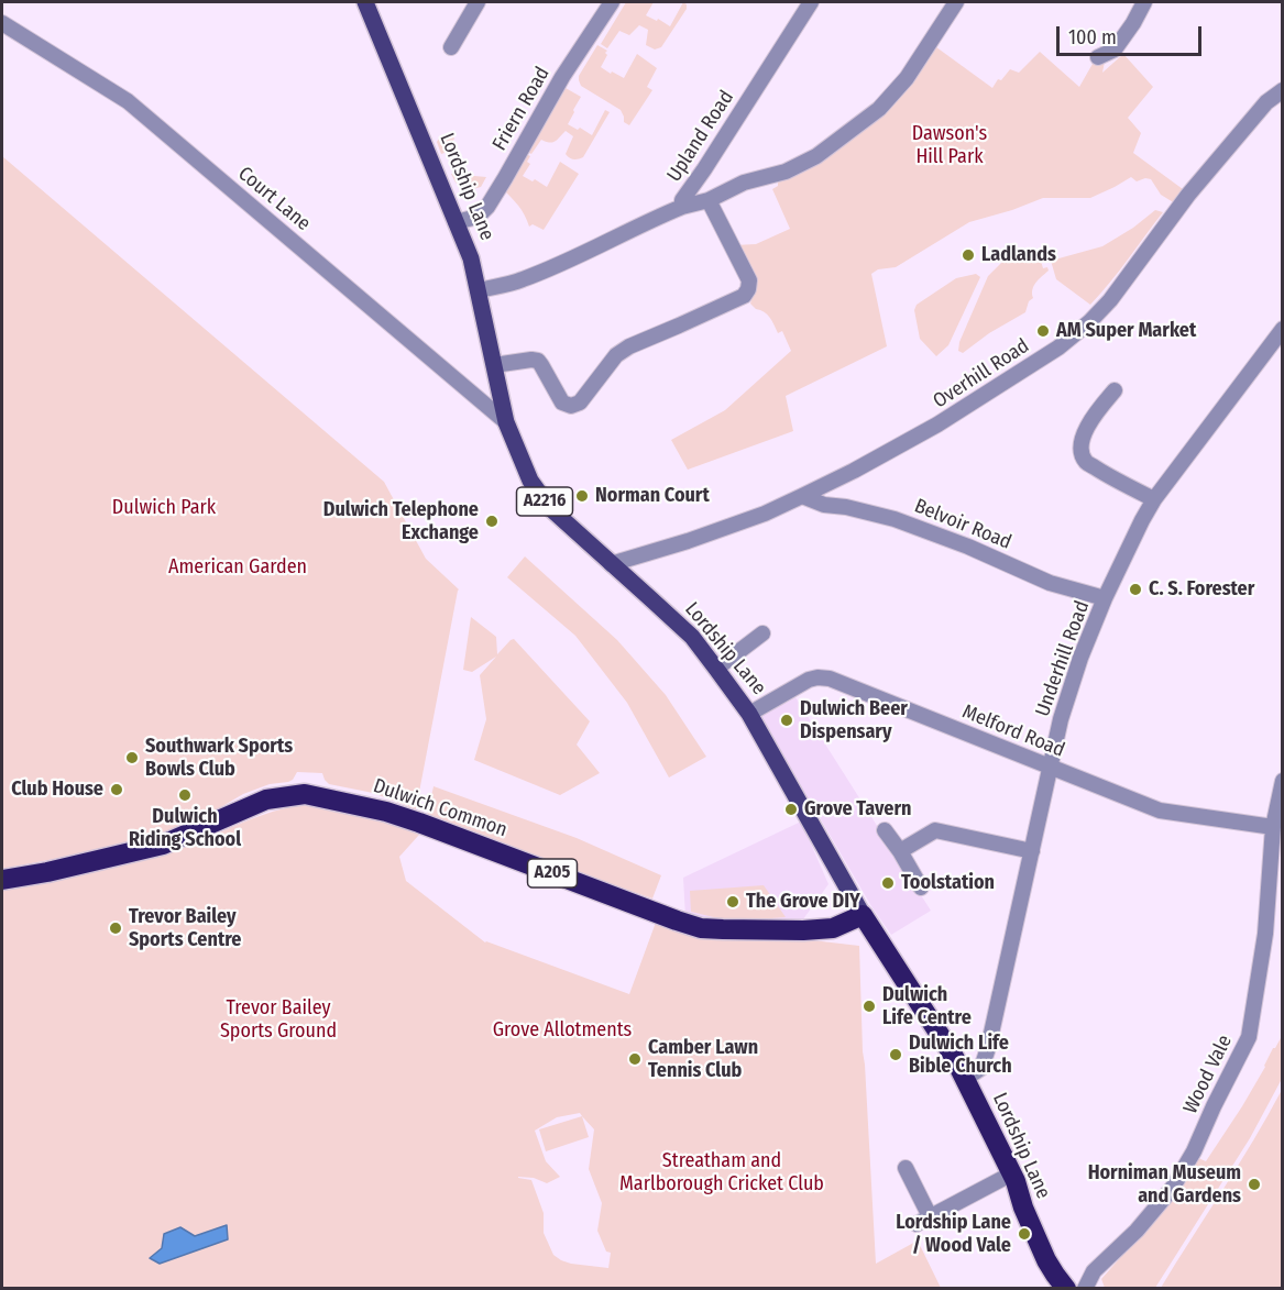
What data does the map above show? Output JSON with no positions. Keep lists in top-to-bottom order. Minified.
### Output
{"streets":{"highway":["Lordship Lane","Dulwich Common","A205"],"main road":["A2216"],"street":["Friern Road","Upland Road","Court Lane","Overhill Road","Belvoir Road","Underhill Road","Melford Road","Wood Vale"]},"crossings":[["Friern Road","Lordship Lane"],["Upland Road","Lordship Lane"],["Lordship Lane","Court Lane"],["Lordship Lane","Overhill Road"],["Lordship Lane","Underhill Road"],["Lordship Lane","Melford Road"],["Lordship Lane","Dulwich Common"],["Lordship Lane","Wood Vale"],["Overhill Road","Belvoir Road"],["Belvoir Road","Underhill Road"],["Underhill Road","Melford Road"],["Melford Road","Wood Vale"]],"parks":["Dawson's Hill Park","Dulwich Park","American Garden","Trevor Bailey Sports Ground","Grove Allotments","Streatham and Marlborough Cricket Club"],"places":["Ladlands","AM Super Market","Norman Court","Dulwich Telephone Exchange","C. S. Forester","Dulwich Beer Dispensary","Southwark Sports Bowls Club","Club House","Dulwich Riding School","Grove Tavern","Toolstation","The Grove DIY","Trevor Bailey Sports Centre","Dulwich Life Centre","Dulwich Life Bible Church","Camber Lawn Tennis Club","Horniman Museum and Gardens","Lordship Lane / Wood Vale"],"scale_bar":"100 m"}
